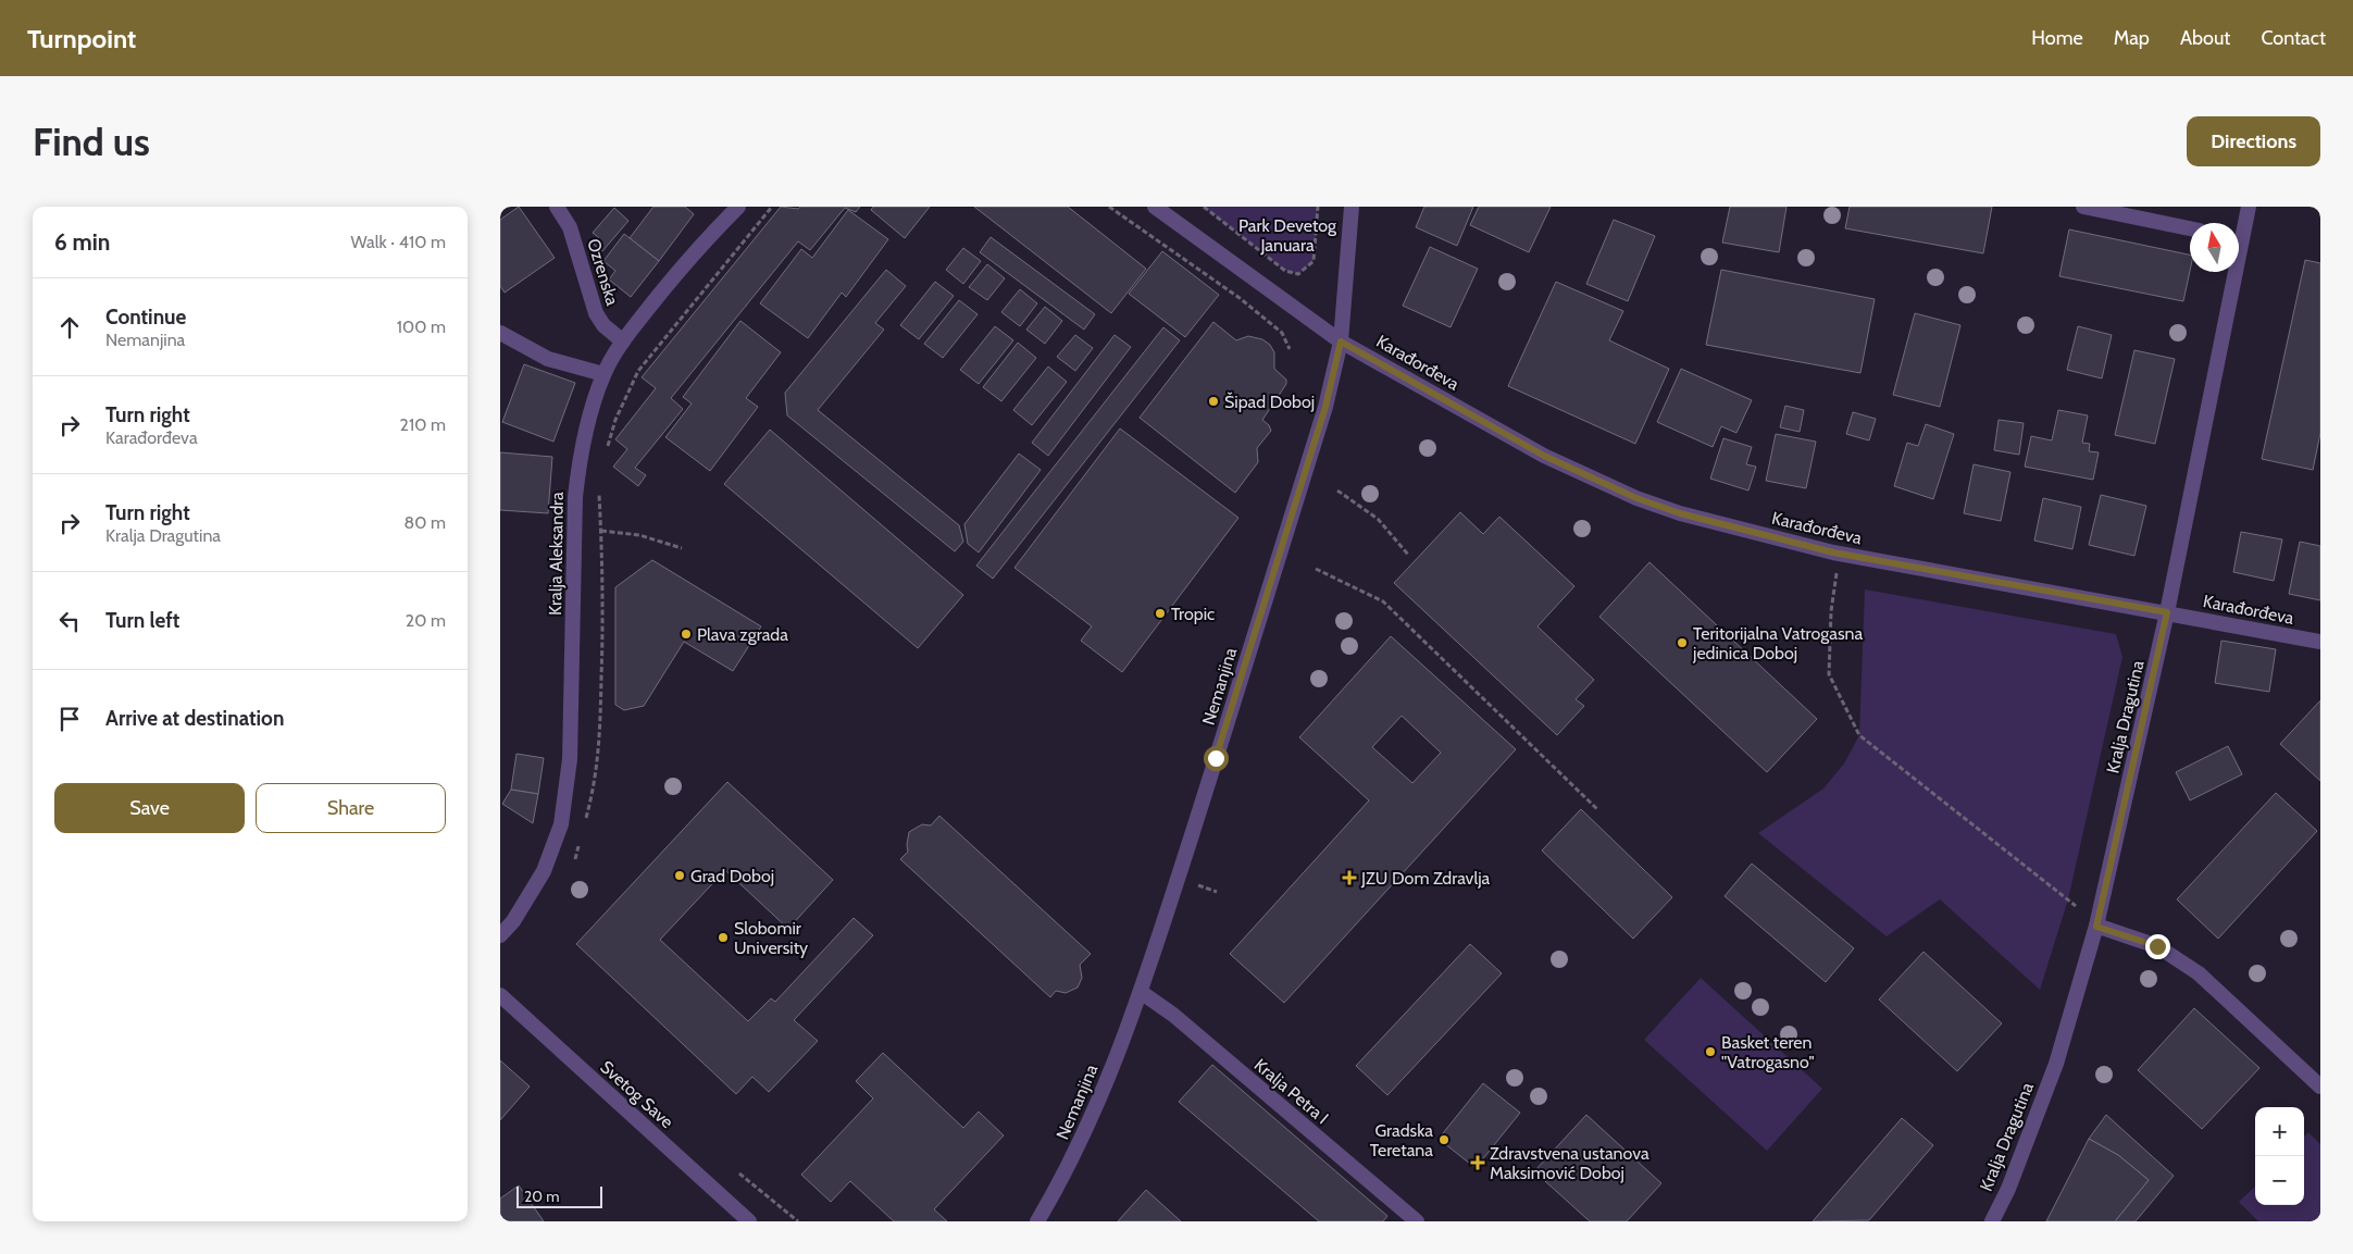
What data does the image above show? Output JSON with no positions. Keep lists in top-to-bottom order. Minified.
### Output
{"streets":{"street":["Ozrenska","Karađorđeva","Kralja Aleksandra","Nemanjina","Kralja Dragutina","Kralja Petra I","Svetog Save"]},"crossings":[["Ozrenska","Kralja Aleksandra"],["Karađorđeva","Nemanjina"],["Karađorđeva","Kralja Dragutina"],["Nemanjina","Kralja Petra I"]],"parks":["Park Devetog Januara"],"places":{"other":["Šipad Doboj","Tropic","Plava zgrada","Teritorijalna Vatrogasna jedinica Doboj","Grad Doboj","Slobomir University","Basket teren \"Vatrogasno\"","Gradska Teretana"],"health":["JZU Dom Zdravlja","Zdravstvena ustanova Maksimović Doboj"]},"scale_bar":"20 m","north":"top","page":{"header":"Turnpoint","nav":["Home","Map","About","Contact"],"buttons":["Directions",["Save","Share"]],"title":"Find us","heading":["6 min","Walk · 410 m"],"list":[["Continue","Nemanjina","100 m"],["Turn right","Karađorđeva","210 m"],["Turn right","Kralja Dragutina","80 m"],["Turn left","20 m"],"Arrive at destination"],"map_buttons":["+","−"],"scale":"20 m"}}
